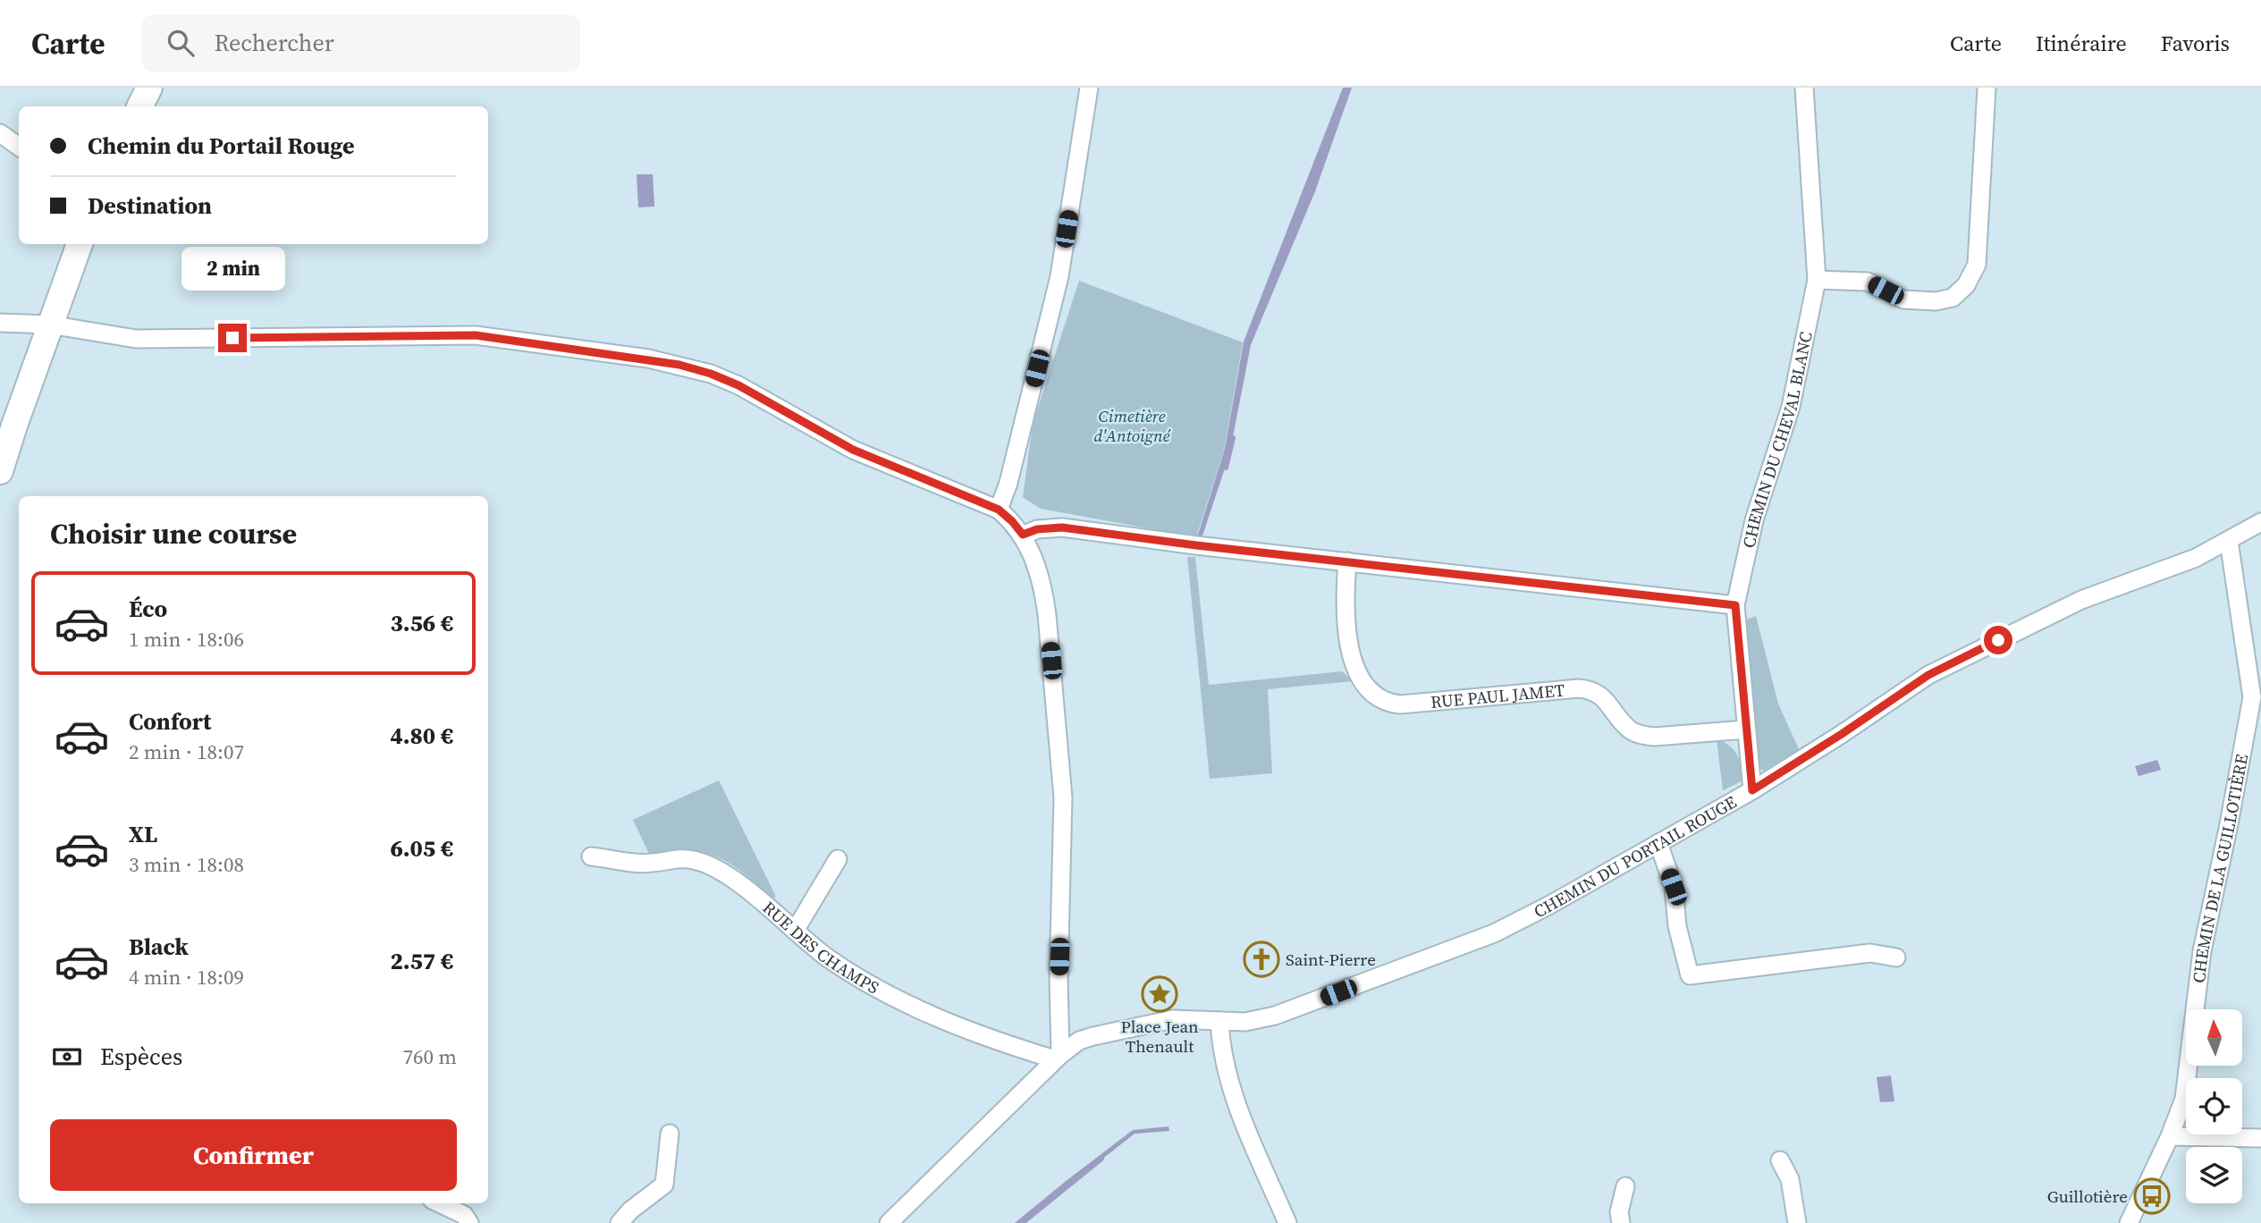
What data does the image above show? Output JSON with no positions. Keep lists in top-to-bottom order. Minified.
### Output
{"streets":{"street":["CHEMIN DU CHEVAL BLANC","RUE PAUL JAMET","CHEMIN DU PORTAIL ROUGE","CHEMIN DE LA GUILLOTIÈRE","RUE DES CHAMPS"]},"crossings":[["CHEMIN DU CHEVAL BLANC","RUE PAUL JAMET"],["CHEMIN DU CHEVAL BLANC","CHEMIN DU PORTAIL ROUGE"],["CHEMIN DU PORTAIL ROUGE","CHEMIN DE LA GUILLOTIÈRE"],["CHEMIN DU PORTAIL ROUGE","RUE DES CHAMPS"]],"parks":["Cimetière d'Antoigné"],"places":{"church":["Saint-Pierre"],"place":["Place Jean Thenault"],"bus stop":["Guillotière"]},"north":"top","page":{"header":"Carte","search":"Rechercher","nav":["Carte","Itinéraire","Favoris"],"banner":["Chemin du Portail Rouge","Destination"],"bubble":"2 min","heading":"Choisir une course","list":[{"name":"Éco","note":"1 min · 18:06","value":"3.56 €"},{"name":"Confort","note":"2 min · 18:07","value":"4.80 €"},{"name":"XL","note":"3 min · 18:08","value":"6.05 €"},{"name":"Black","note":"4 min · 18:09","value":"2.57 €"}],"pay":["Espèces","760 m"],"buttons":"Confirmer"}}
